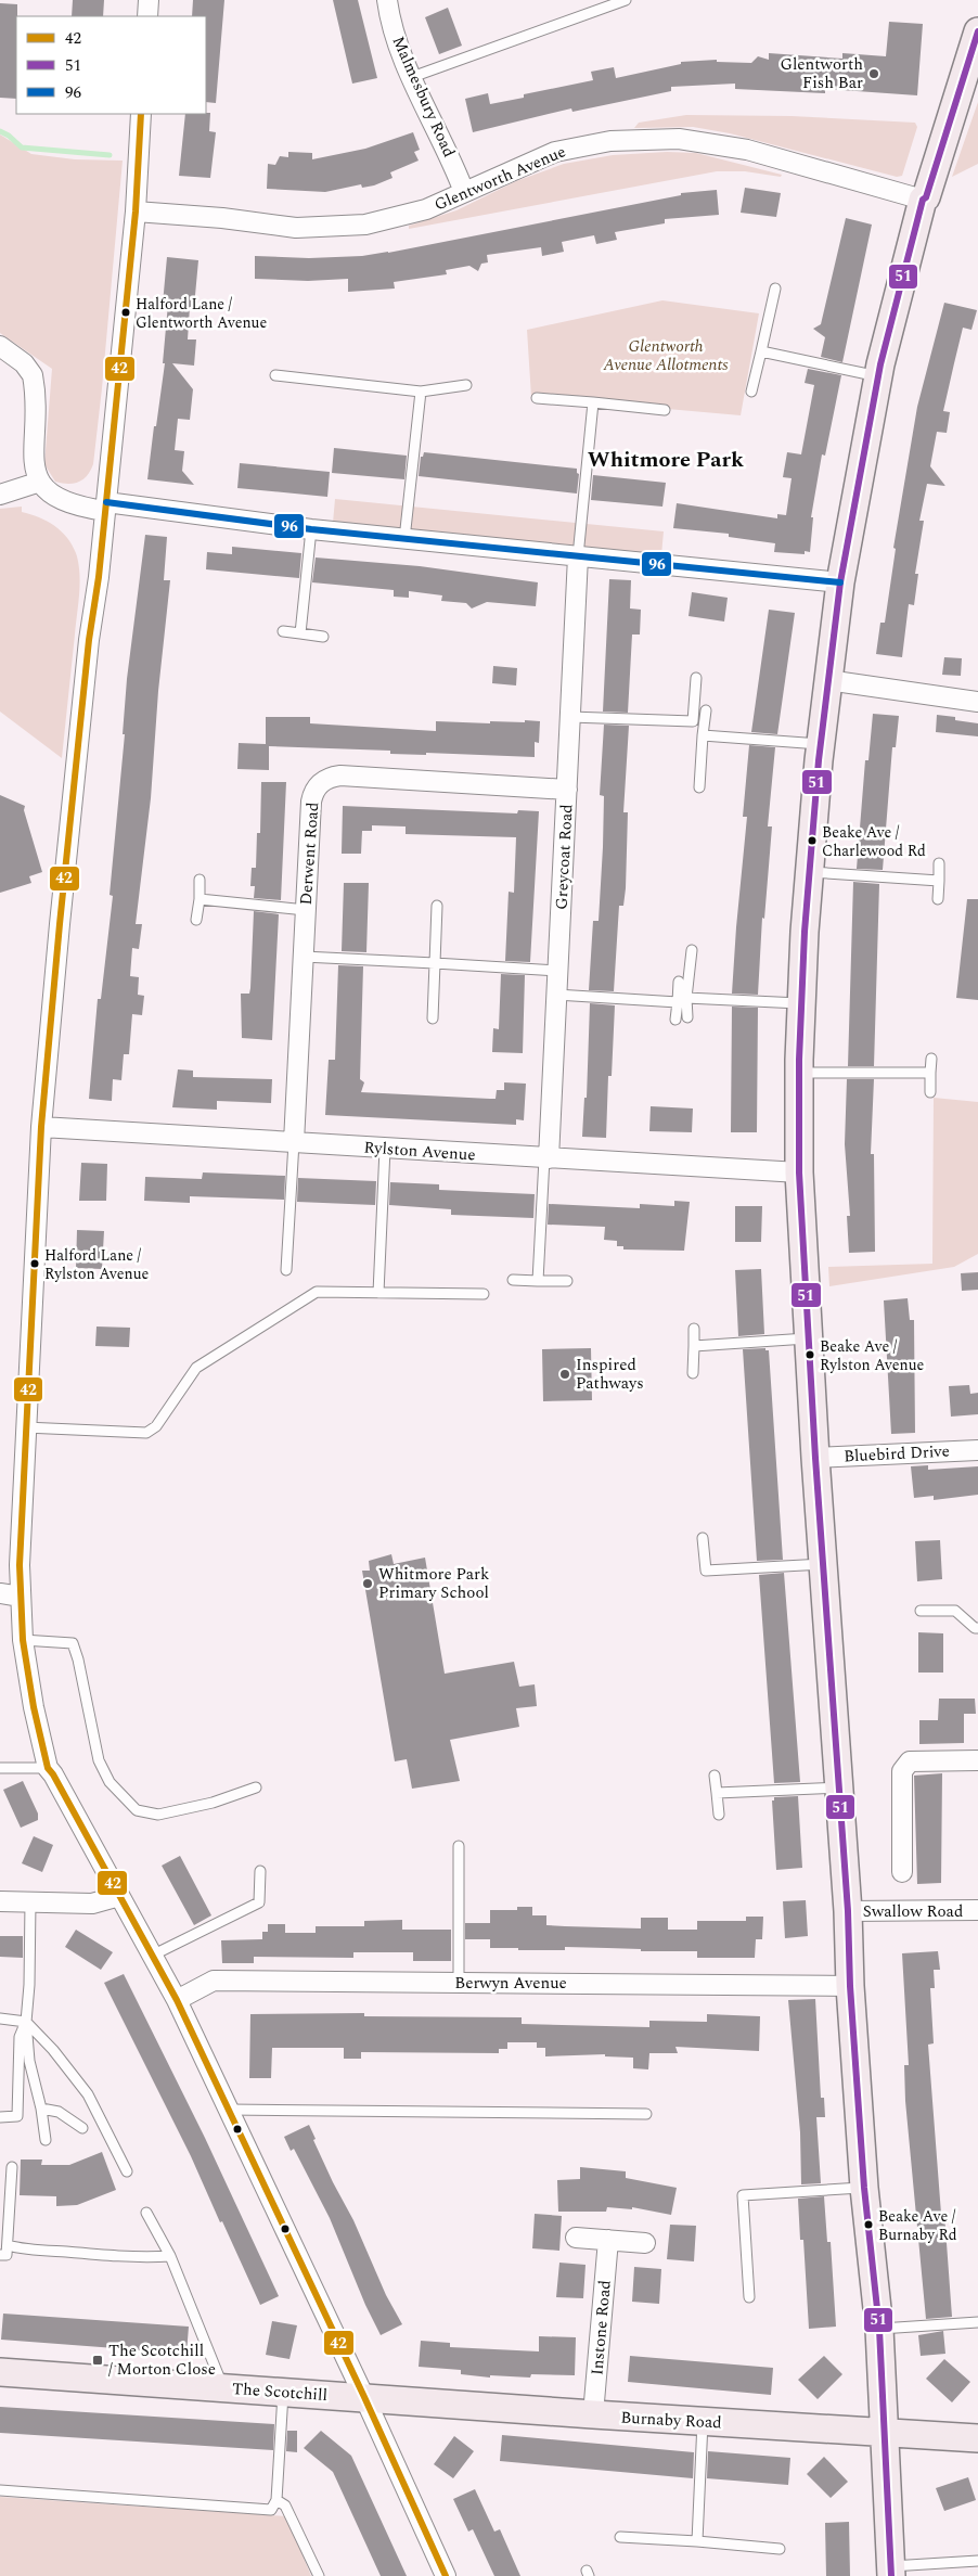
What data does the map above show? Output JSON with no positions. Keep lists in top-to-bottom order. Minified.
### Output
{"streets":{"street":["Malmesbury Road","Glentworth Avenue","Derwent Road","Greycoat Road","Rylston Avenue","Bluebird Drive","Swallow Road","Berwyn Avenue","Instone Road","The Scotchill","Burnaby Road"]},"crossings":[["Malmesbury Road","Glentworth Avenue"],["Derwent Road","Greycoat Road"],["Derwent Road","Rylston Avenue"],["Greycoat Road","Rylston Avenue"],["Instone Road","Burnaby Road"],["The Scotchill","Burnaby Road"]],"districts":["Whitmore Park"],"parks":["Glentworth Avenue Allotments"],"places":{"other":["Glentworth Fish Bar","Halford Lane / Glentworth Avenue","Beake Ave / Charlewood Rd","Halford Lane / Rylston Avenue","Beake Ave / Rylston Avenue","Inspired Pathways","Whitmore Park Primary School","Beake Ave / Burnaby Rd"],"transit":["The Scotchill / Morton Close"]},"lines":["transit line 51","transit line 42","transit line 96"],"legend":["42","51","96"]}
